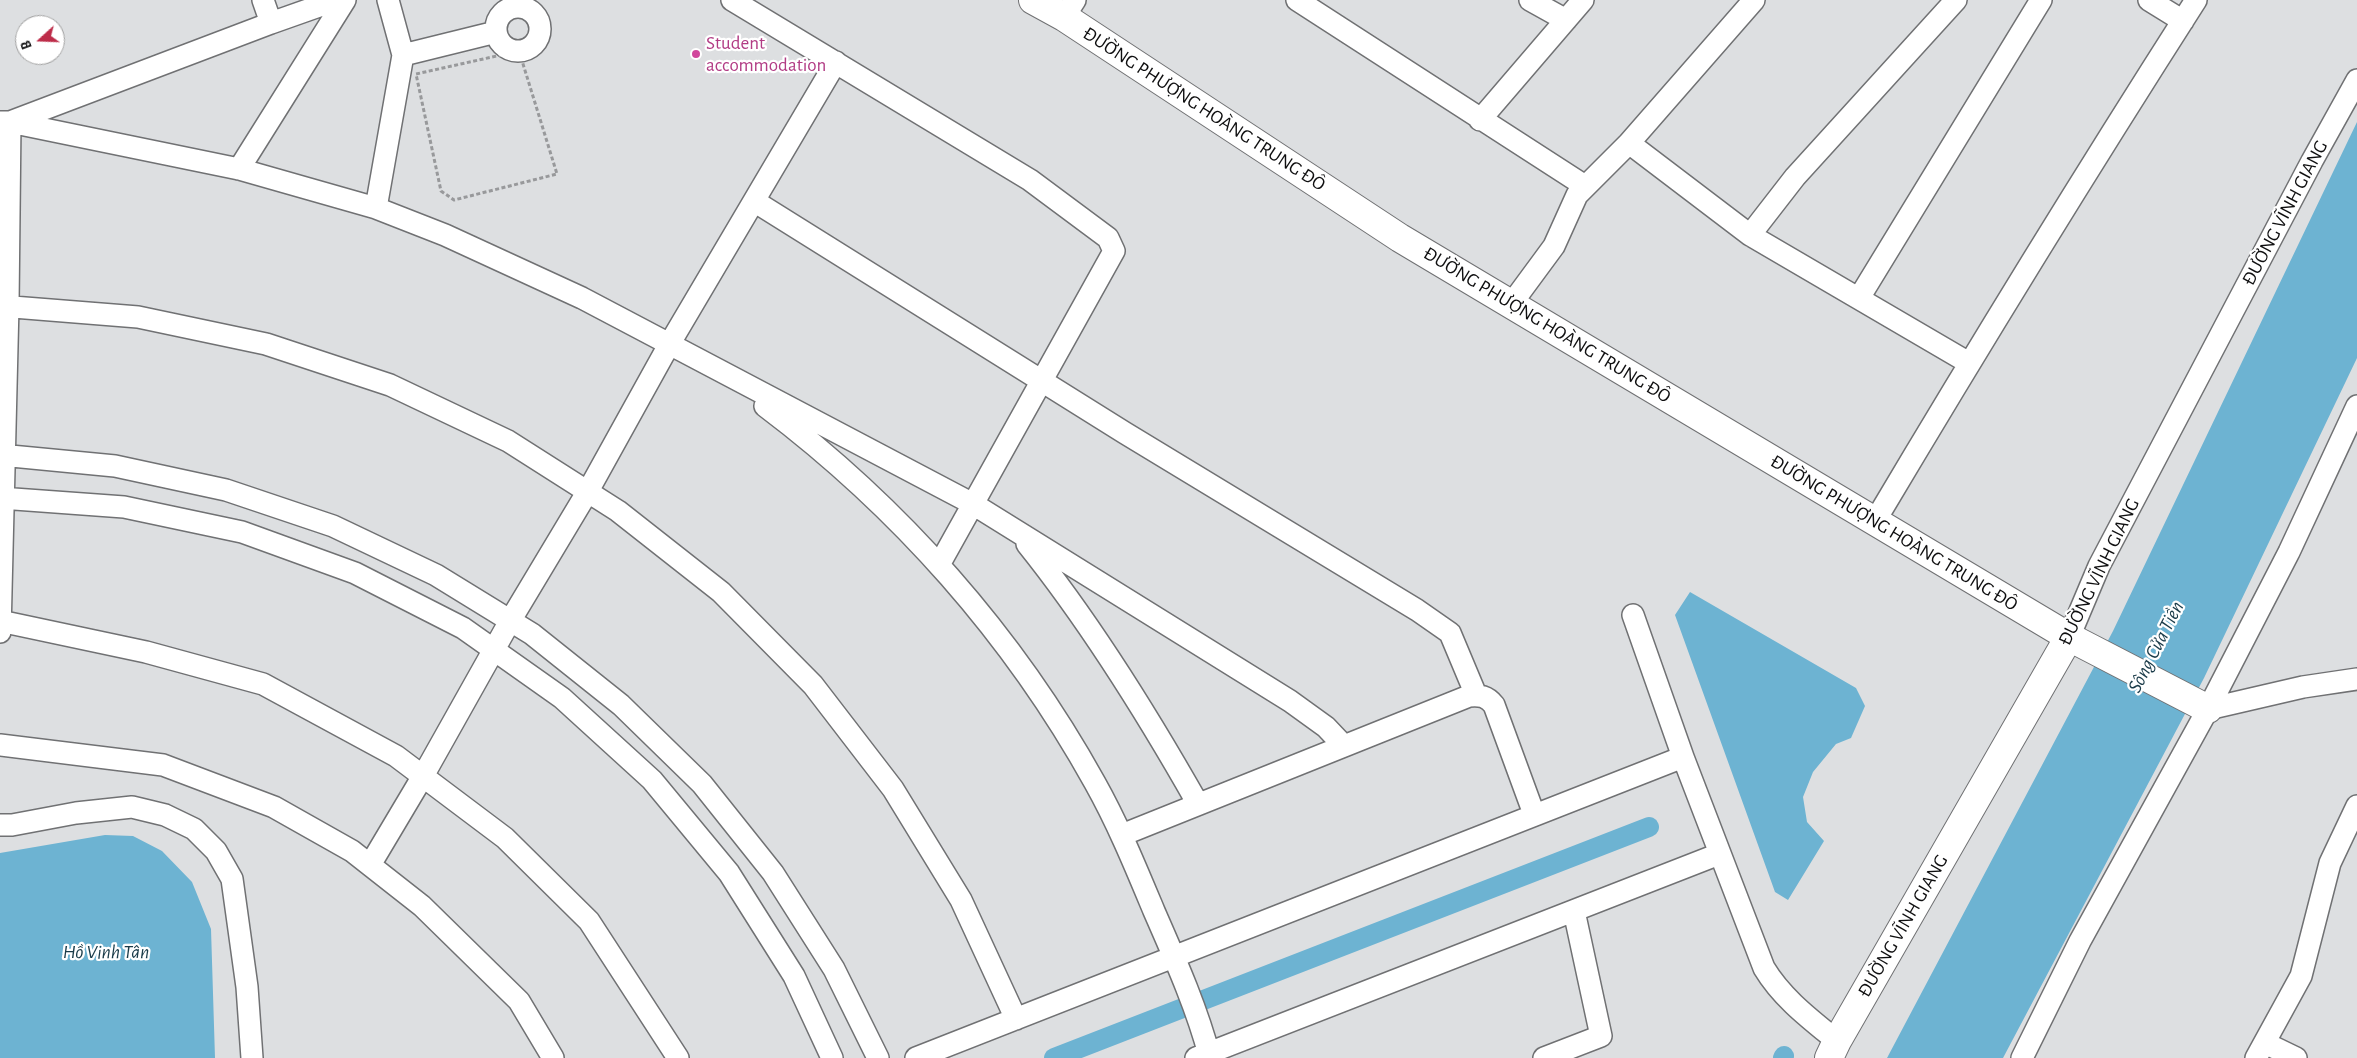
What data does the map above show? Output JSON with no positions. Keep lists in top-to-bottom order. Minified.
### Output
{"streets":{"street":["ĐƯỜNG PHƯỢNG HOÀNG TRUNG ĐÔ","ĐƯỜNG VĨNH GIANG"]},"crossings":[["ĐƯỜNG PHƯỢNG HOÀNG TRUNG ĐÔ","ĐƯỜNG VĨNH GIANG"]],"water":["Sông Cửa Tiền","Hồ Vinh Tân"],"places":["Student accommodation"],"north":"left"}
